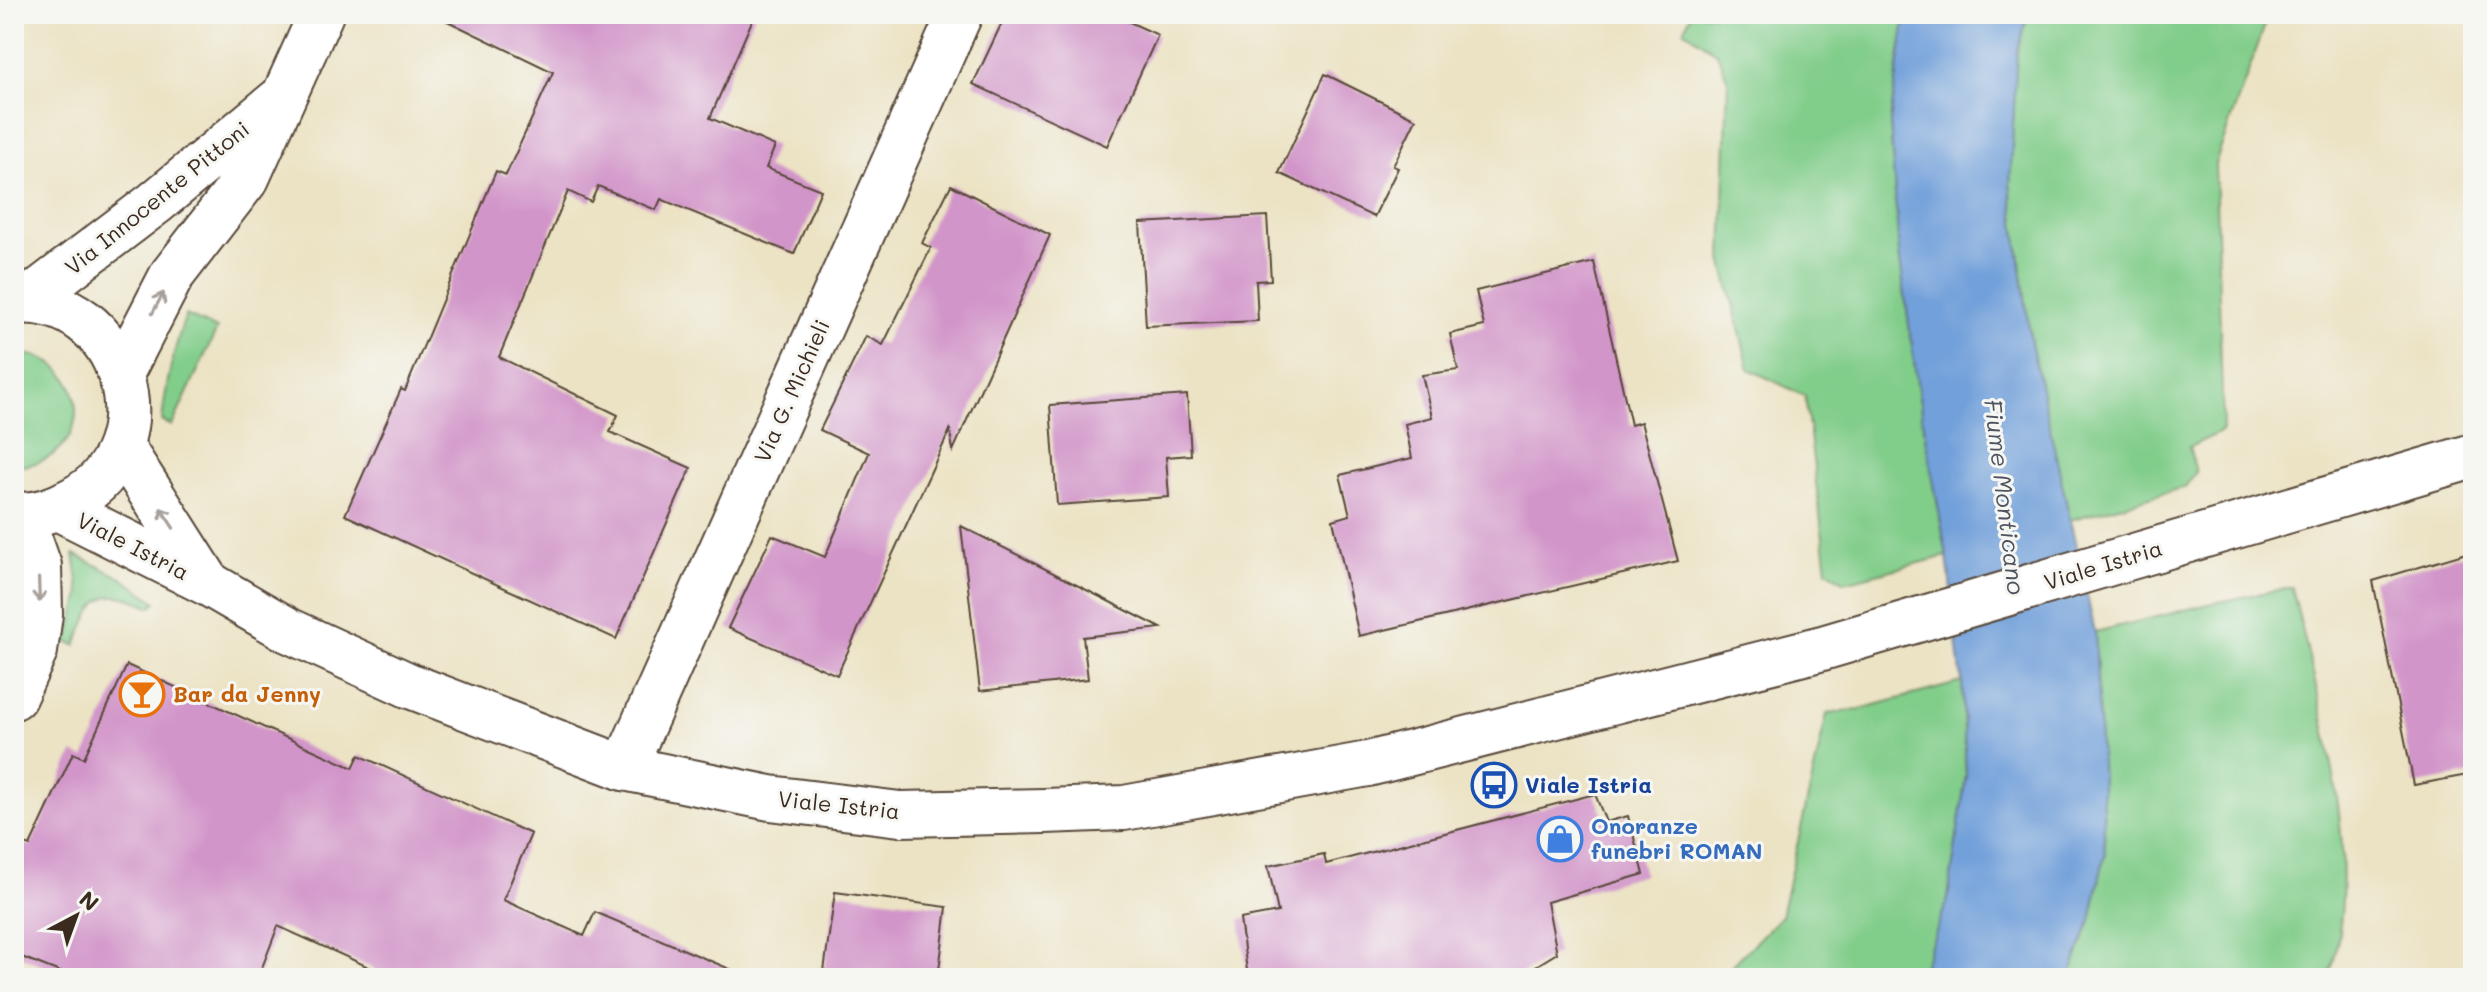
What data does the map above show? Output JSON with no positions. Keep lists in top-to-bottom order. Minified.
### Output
{"streets":{"street":["Via Innocente Pittoni","Via G. Michieli","Viale Istria"]},"crossings":[["Via G. Michieli","Viale Istria"]],"water":["Fiume Monticano"],"places":{"bar":["Bar da Jenny"],"bus stop":["Viale Istria"],"shop":["Onoranze funebri ROMAN"]},"north":"top right"}
